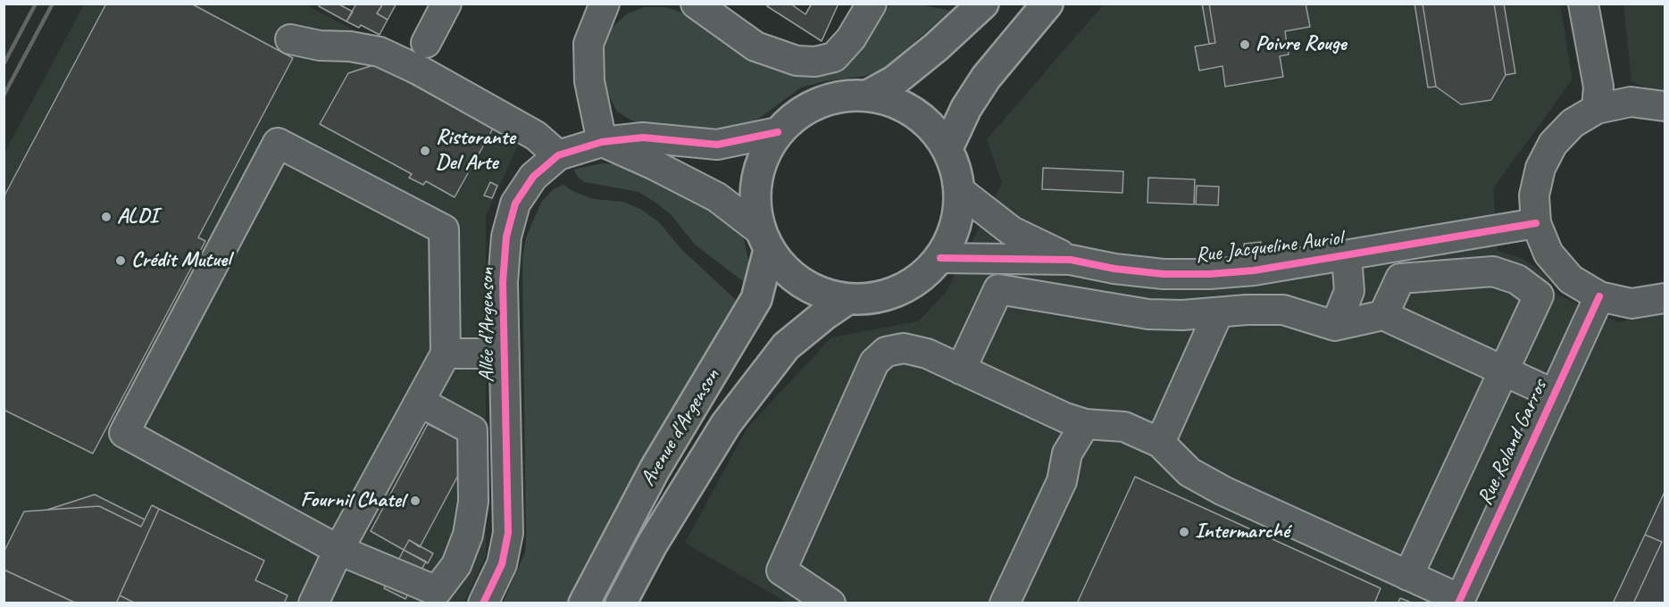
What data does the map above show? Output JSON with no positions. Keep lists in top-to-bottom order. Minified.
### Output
{"streets":{"main road":["Avenue d'Argenson"],"street":["Rue Jacqueline Auriol","Allée d’Argenson","Rue Roland Garros"]},"places":["Poivre Rouge","Ristorante Del Arte","ALDI","Crédit Mutuel","Fournil Chatel","Intermarché"]}
